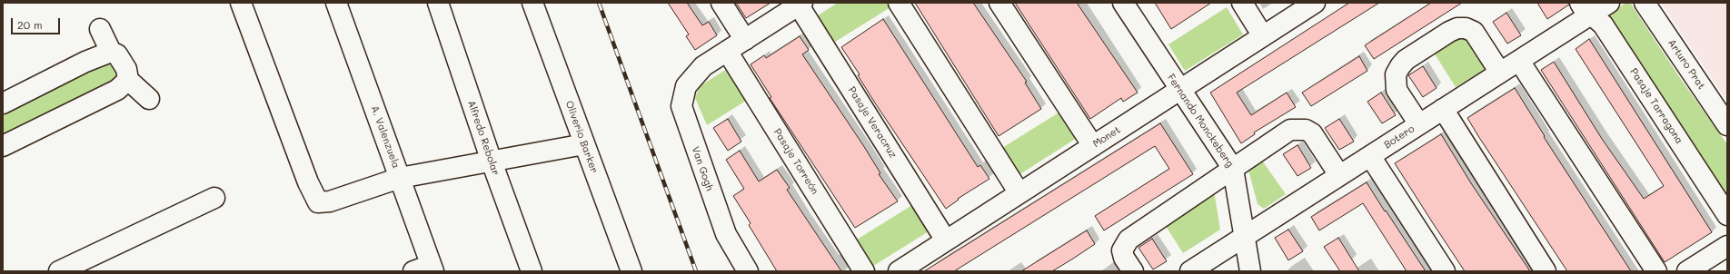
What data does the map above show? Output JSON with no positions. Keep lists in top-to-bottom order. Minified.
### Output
{"streets":{"street":["Arturo Prat","Pasaje Tarragona","Fernando Monckeberg","Pasaje Veracruz","A. Valenzuela","Oliverio Barker","Monet","Botero","Alfredo Rebolar","Pasaje Torreón","Van Gogh"]},"crossings":[["Pasaje Tarragona","Botero"],["Fernando Monckeberg","Monet"],["Fernando Monckeberg","Botero"],["Pasaje Veracruz","Monet"],["Pasaje Veracruz","Van Gogh"],["Pasaje Torreón","Van Gogh"]],"scale_bar":"20 m"}
